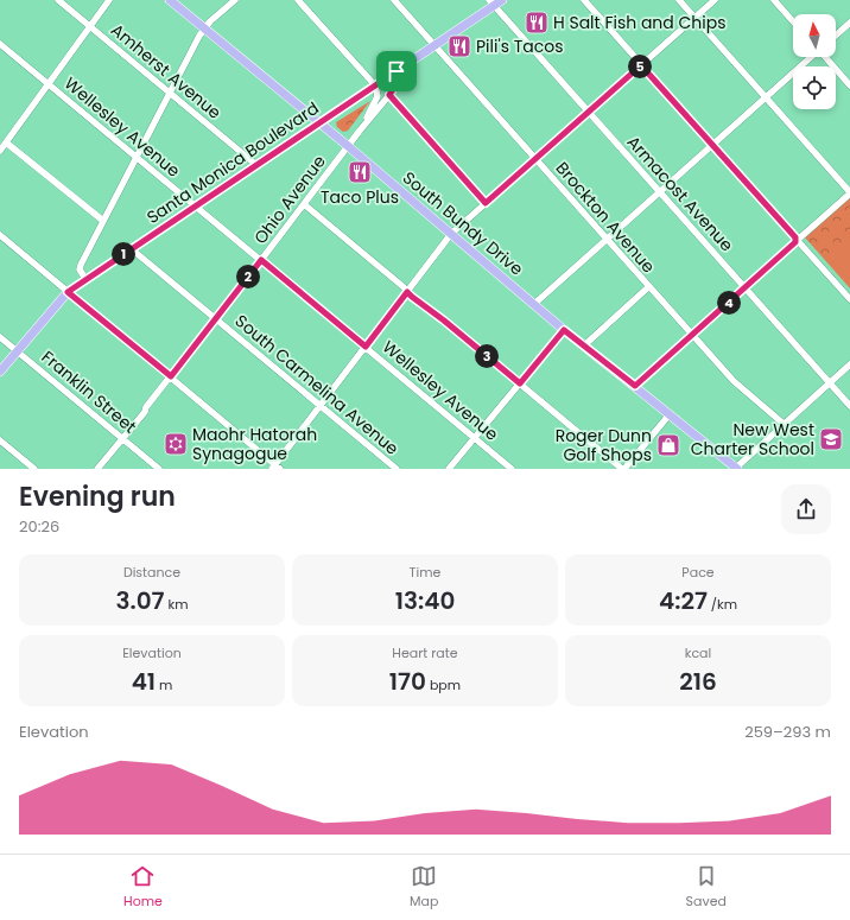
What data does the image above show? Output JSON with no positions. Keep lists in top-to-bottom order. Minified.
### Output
{"streets":{"main road":["Santa Monica Boulevard","South Bundy Drive"],"street":["Amherst Avenue","Wellesley Avenue","Armacost Avenue","Ohio Avenue","Brockton Avenue","South Carmelina Avenue","Franklin Street"]},"crossings":[["Amherst Avenue","Santa Monica Boulevard"],["Wellesley Avenue","Santa Monica Boulevard"],["Wellesley Avenue","Ohio Avenue"],["Santa Monica Boulevard","Armacost Avenue"],["Santa Monica Boulevard","Ohio Avenue"],["Santa Monica Boulevard","Brockton Avenue"],["Santa Monica Boulevard","South Bundy Drive"],["Santa Monica Boulevard","South Carmelina Avenue"],["Santa Monica Boulevard","Franklin Street"],["Ohio Avenue","South Bundy Drive"],["Ohio Avenue","South Carmelina Avenue"],["Ohio Avenue","Franklin Street"]],"places":{"restaurant":["H Salt Fish and Chips","Pili's Tacos","Taco Plus"],"school or university":["New West Charter School"],"synagogue":["Maohr Hatorah Synagogue"],"shop":["Roger Dunn Golf Shops"]},"north":"top","page":{"pins":["5","1","2","4","3"],"heading":["Evening run","20:26"],"stats":[["Distance","3.07 km"],["Time","13:40"],["Pace","4:27 /km"],["Elevation","41 m"],["Heart rate","170 bpm"],["kcal","216"]],"chart":["Elevation","259–293 m"],"tabs":["Home","Map","Saved"]}}
